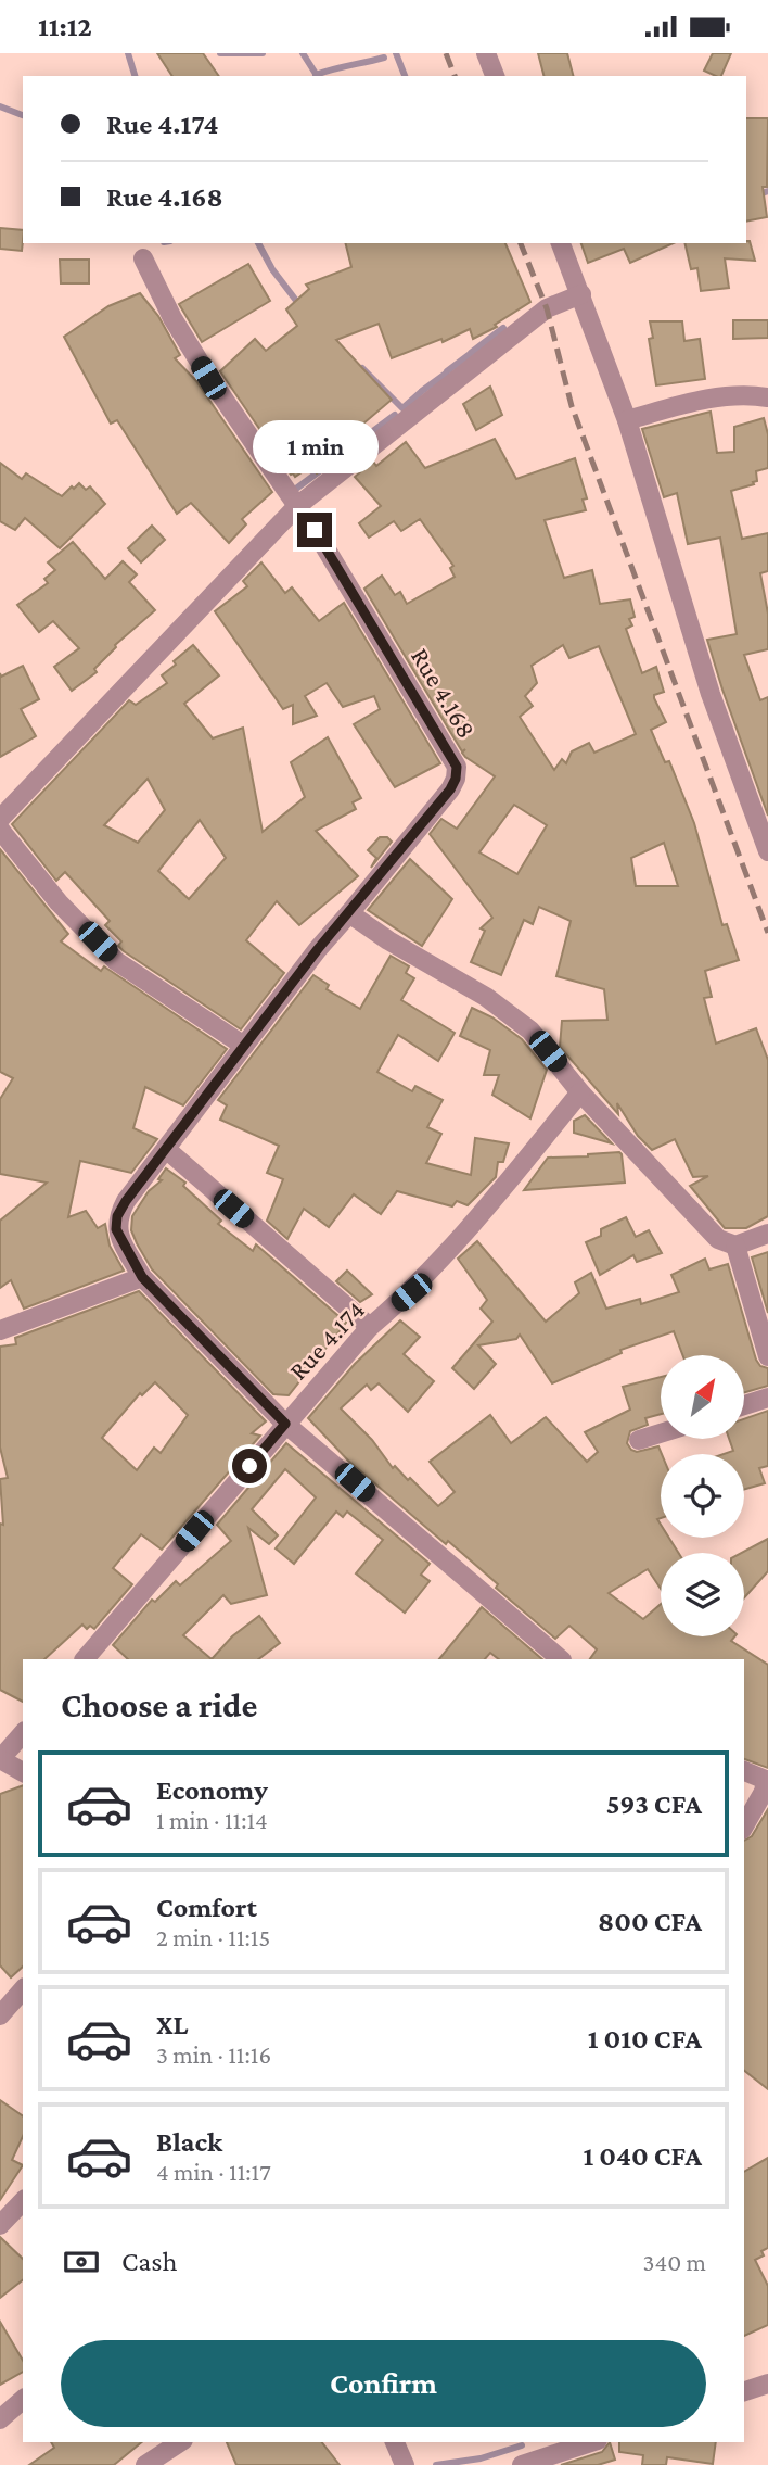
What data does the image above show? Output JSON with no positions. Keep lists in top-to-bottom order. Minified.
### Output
{"streets":{"street":["Rue 4.168","Rue 4.174"]},"crossings":[["Rue 4.168","Rue 4.174"]],"north":"top right","page":{"status":"11:12","banner":["Rue 4.174","Rue 4.168"],"bubble":"1 min","heading":"Choose a ride","list":[{"name":"Economy","note":"1 min · 11:14","value":"593 CFA"},{"name":"Comfort","note":"2 min · 11:15","value":"800 CFA"},{"name":"XL","note":"3 min · 11:16","value":"1 010 CFA"},{"name":"Black","note":"4 min · 11:17","value":"1 040 CFA"}],"pay":["Cash","340 m"],"buttons":"Confirm"}}
